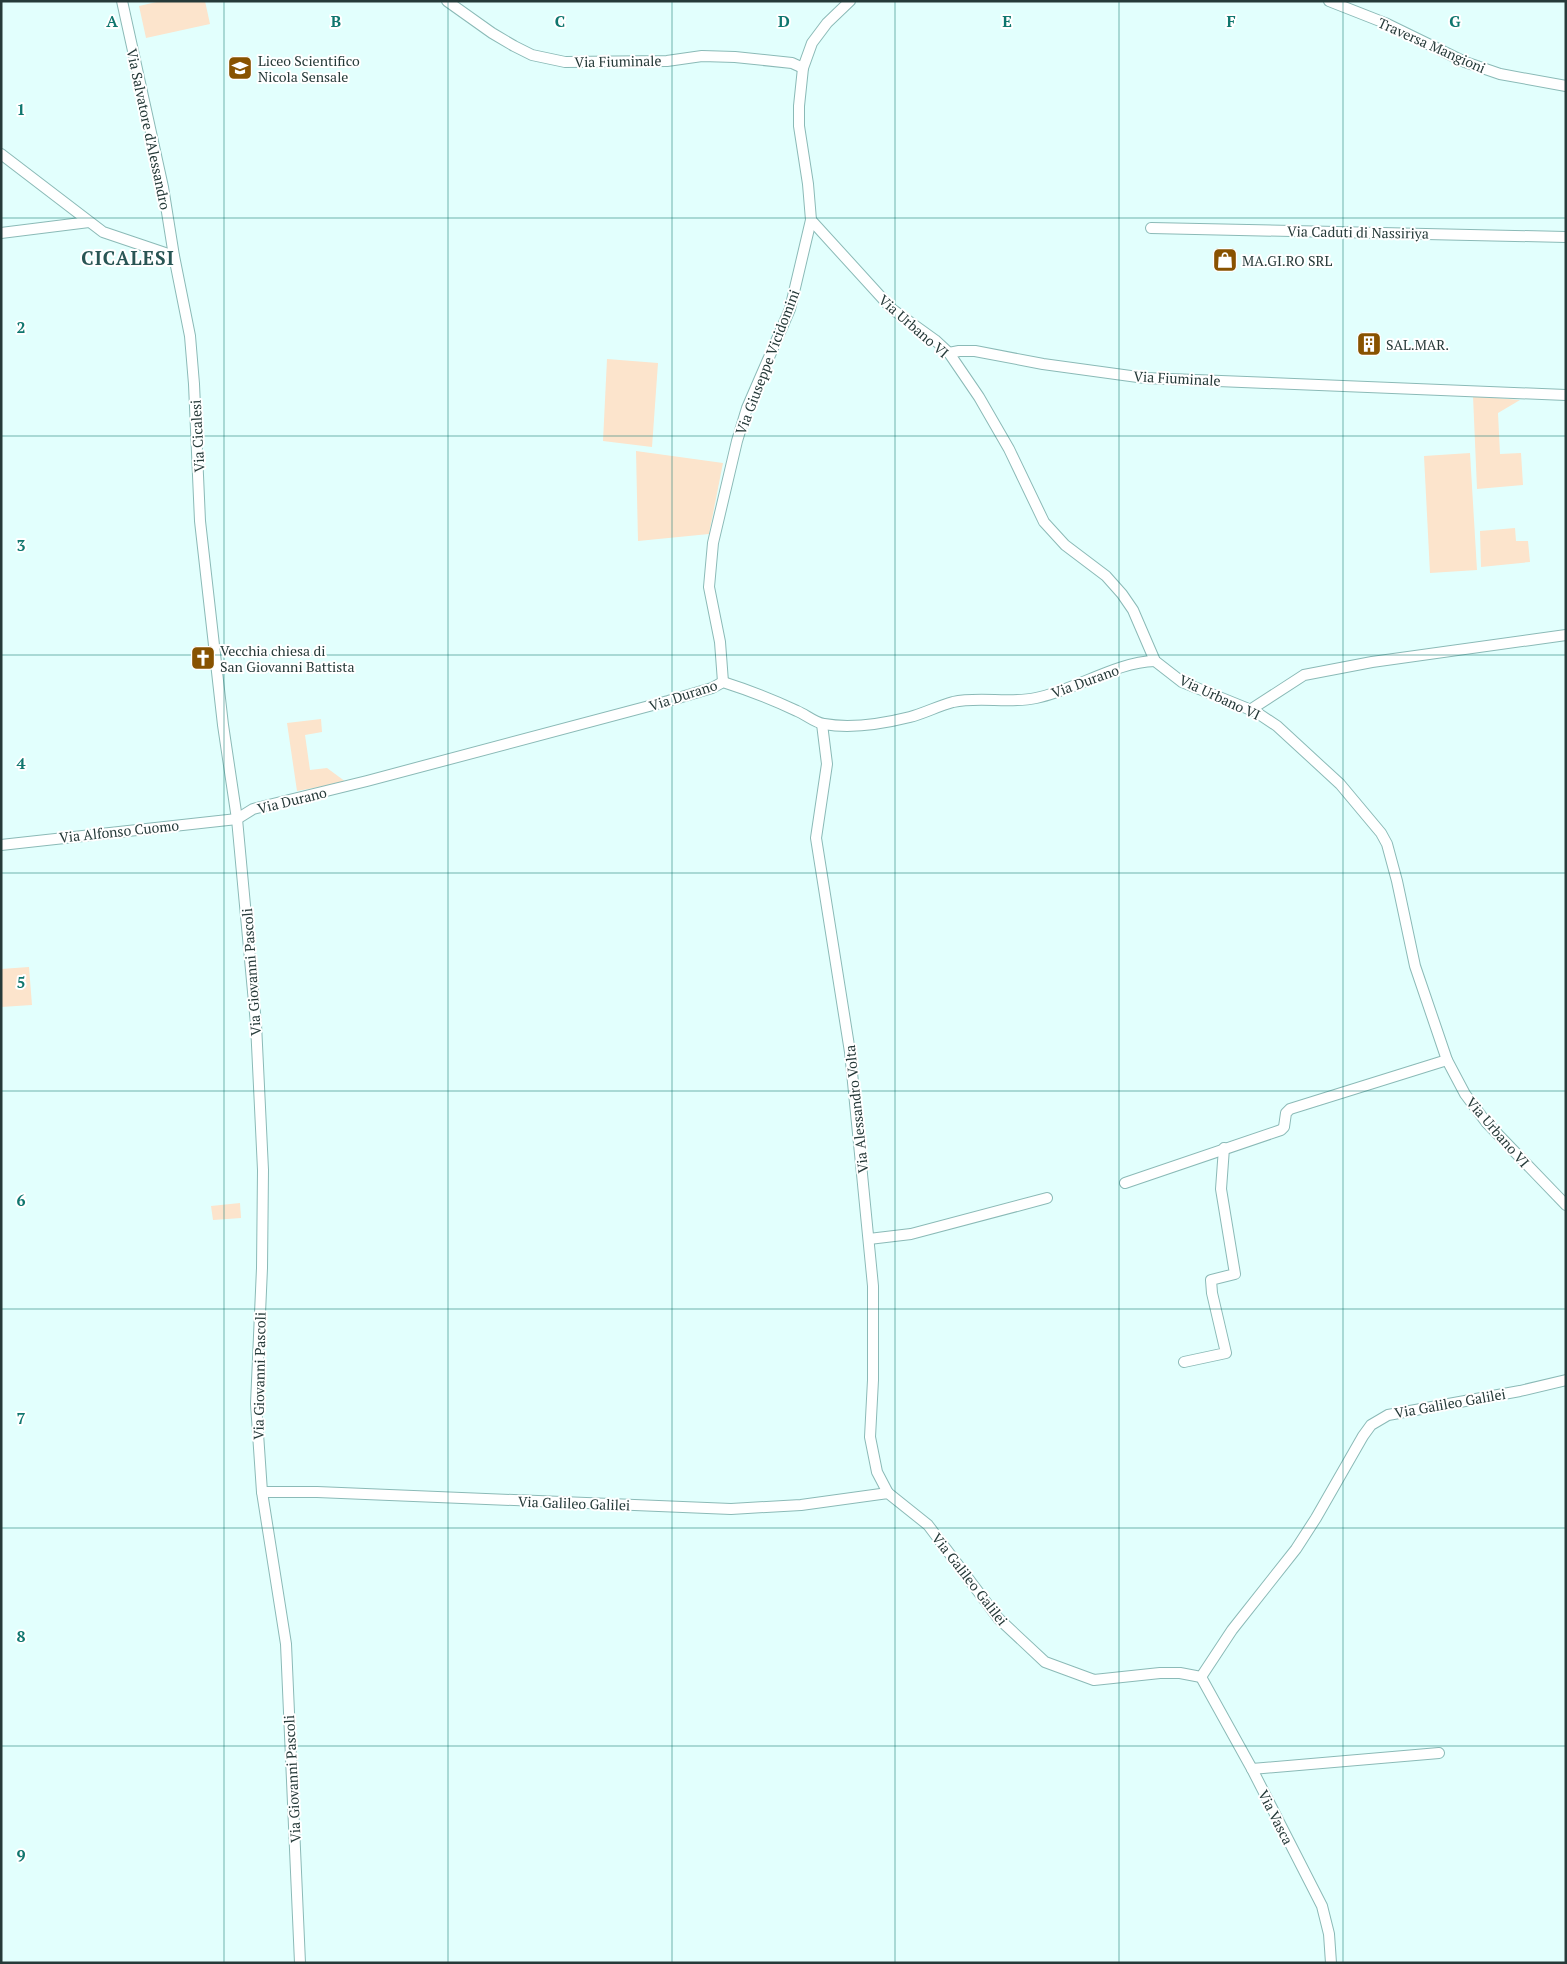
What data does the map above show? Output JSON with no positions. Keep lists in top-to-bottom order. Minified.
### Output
{"streets":{"street":["Traversa Mangioni","Via Fiuminale","Via Salvatore d'Alessandro","Via Caduti di Nassiriya","Via Urbano VI","Via Giuseppe Vicidomini","Via Cicalesi","Via Durano","Via Alfonso Cuomo","Via Giovanni Pascoli","Via Alessandro Volta","Via Galileo Galilei","Via Vasca"]},"crossings":[["Via Fiuminale","Via Urbano VI"],["Via Salvatore d'Alessandro","Via Cicalesi"],["Via Urbano VI","Via Giuseppe Vicidomini"],["Via Urbano VI","Via Durano"],["Via Giuseppe Vicidomini","Via Durano"],["Via Cicalesi","Via Durano"],["Via Cicalesi","Via Alfonso Cuomo"],["Via Cicalesi","Via Giovanni Pascoli"],["Via Durano","Via Alfonso Cuomo"],["Via Durano","Via Giovanni Pascoli"],["Via Durano","Via Alessandro Volta"],["Via Alfonso Cuomo","Via Giovanni Pascoli"],["Via Giovanni Pascoli","Via Galileo Galilei"],["Via Alessandro Volta","Via Galileo Galilei"],["Via Galileo Galilei","Via Vasca"]],"districts":["CICALESI"],"places":{"school or university":["Liceo Scientifico Nicola Sensale"],"shop":["MA.GI.RO SRL"],"building":["SAL.MAR."],"church":["Vecchia chiesa di San Giovanni Battista"]},"grid":{"columns":["A","B","C","D","E","F","G"],"rows":["1","2","3","4","5","6","7","8","9"]}}
